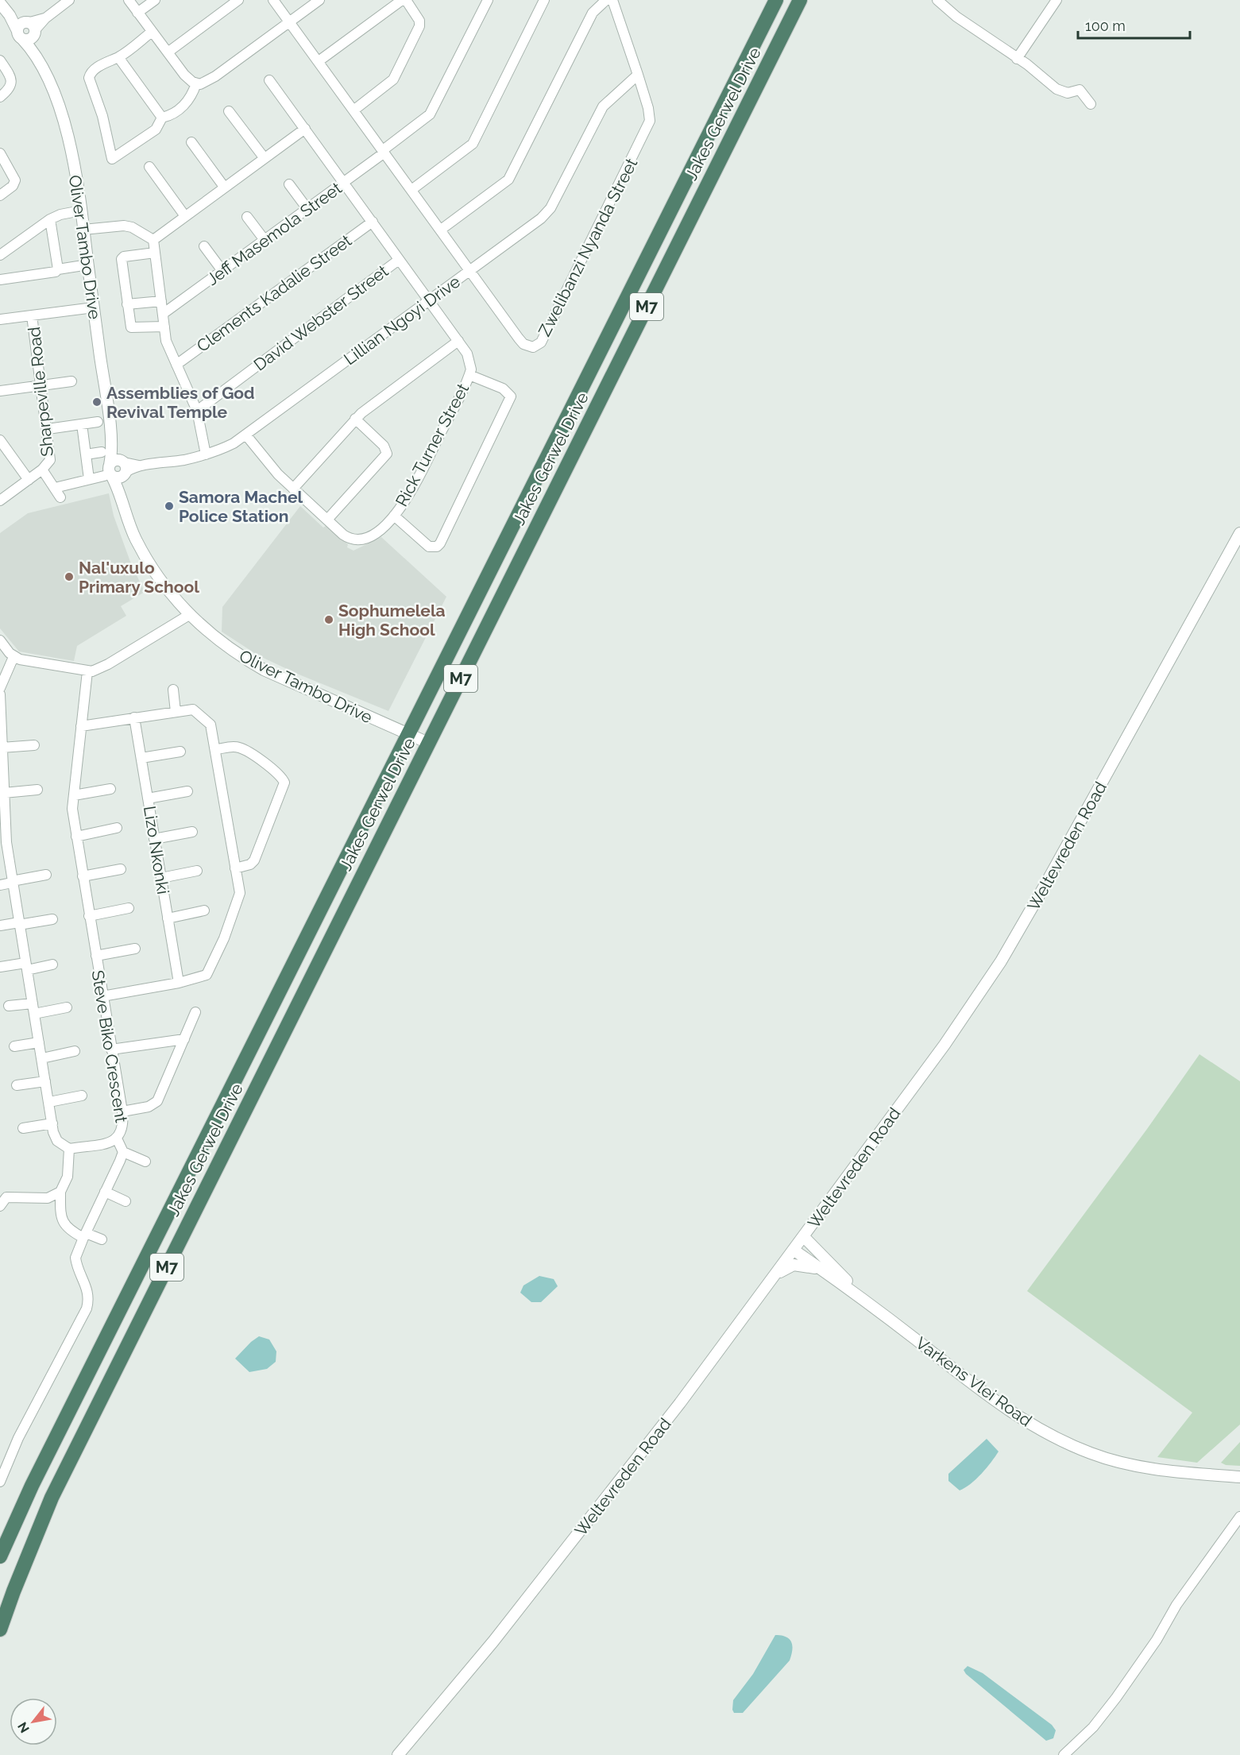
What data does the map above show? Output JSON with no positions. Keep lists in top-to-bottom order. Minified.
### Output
{"streets":{"highway":["Jakes Gerwel Drive","M7"],"street":["Jeff Masemola Street","Oliver Tambo Drive","Zwelibanzi Nyanda Street","Clements Kadalie Street","David Webster Street","Lillian Ngoyi Drive","Sharpeville Road","Rick Turner Street","Weltevreden Road","Lizo Nkonki","Steve Biko Crescent","Varkens Vlei Road"]},"crossings":[["Jakes Gerwel Drive","Oliver Tambo Drive"],["Jeff Masemola Street","Lillian Ngoyi Drive"],["Jeff Masemola Street","Rick Turner Street"],["Oliver Tambo Drive","Lillian Ngoyi Drive"],["Zwelibanzi Nyanda Street","Lillian Ngoyi Drive"],["Clements Kadalie Street","Rick Turner Street"],["David Webster Street","Rick Turner Street"],["Lillian Ngoyi Drive","Rick Turner Street"],["Weltevreden Road","Varkens Vlei Road"]],"places":["Assemblies of God Revival Temple","Samora Machel Police Station","Nal'uxulo Primary School","Sophumelela High School"],"scale_bar":"100 m","north":"bottom left"}
